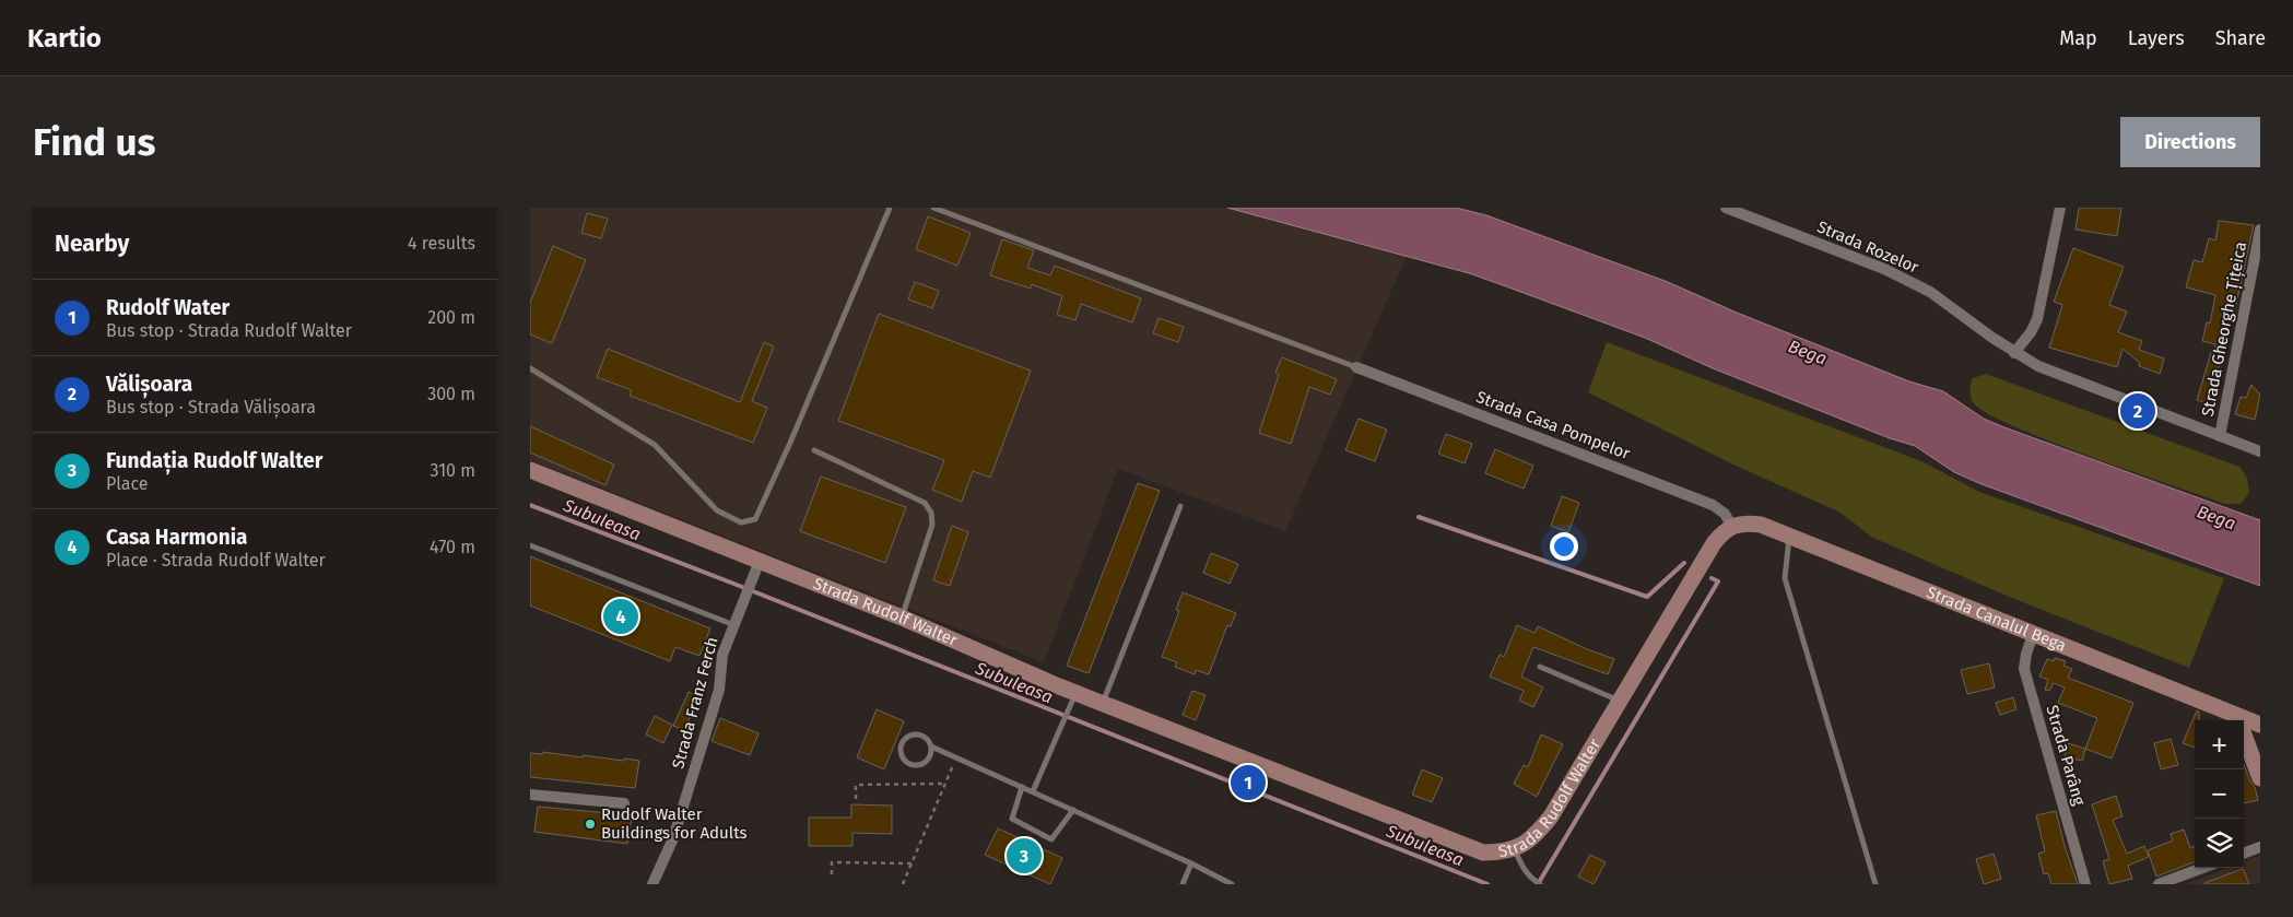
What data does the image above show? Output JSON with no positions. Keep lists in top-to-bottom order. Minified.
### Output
{"streets":{"street":["Strada Rozelor","Strada Gheorghe Țițeica","Strada Casa Pompelor","Strada Rudolf Walter","Strada Canalul Bega","Strada Franz Ferch","Strada Parâng"]},"crossings":[["Strada Rozelor","Strada Gheorghe Țițeica"],["Strada Casa Pompelor","Strada Rudolf Walter"],["Strada Casa Pompelor","Strada Canalul Bega"],["Strada Rudolf Walter","Strada Canalul Bega"],["Strada Rudolf Walter","Strada Franz Ferch"],["Strada Canalul Bega","Strada Parâng"]],"water":["Bega","Subuleasa"],"places":["Rudolf Walter Buildings for Adults"],"page":{"header":"Kartio","nav":["Map","Layers","Share"],"buttons":"Directions","title":"Find us","heading":["Nearby","4 results"],"list":[{"mark":"1","name":"Rudolf Water","note":"Bus stop · Strada Rudolf Walter","value":"200 m"},{"mark":"2","name":"Vălișoara","note":"Bus stop · Strada Vălișoara","value":"300 m"},{"mark":"3","name":"Fundația Rudolf Walter","note":"Place","value":"310 m"},{"mark":"4","name":"Casa Harmonia","note":"Place · Strada Rudolf Walter","value":"470 m"}],"pins":["2","4","1","3"],"map_buttons":["+","−"]}}
